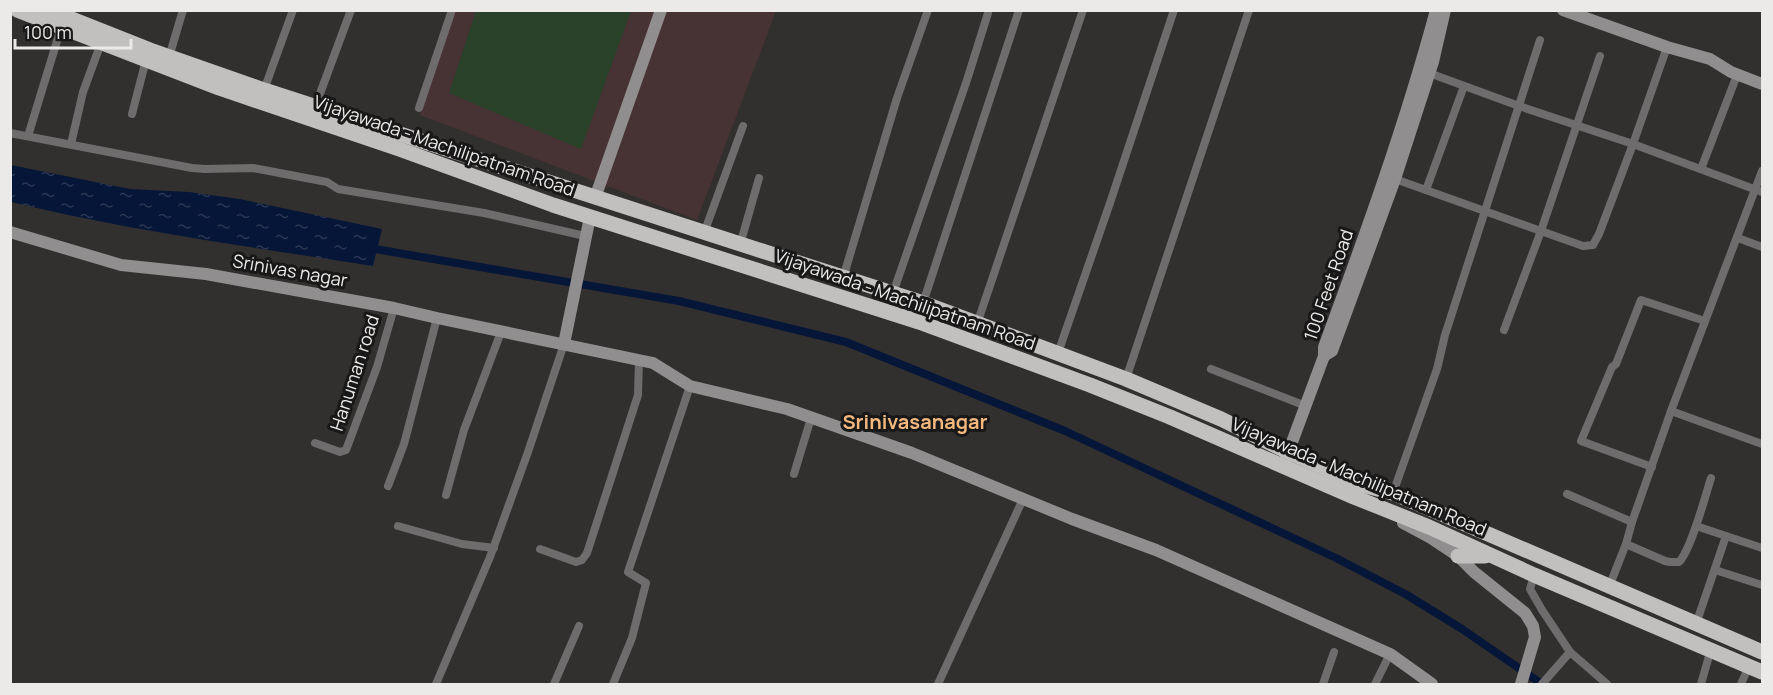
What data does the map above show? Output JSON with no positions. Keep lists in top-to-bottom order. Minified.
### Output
{"streets":{"highway":["Vijayawada - Machilipatnam Road"],"street":["Srinivas nagar","100 Feet Road","Hanuman road"]},"crossings":[["Srinivas nagar","Hanuman road"]],"districts":["Srinivasanagar"],"scale_bar":"100 m"}
